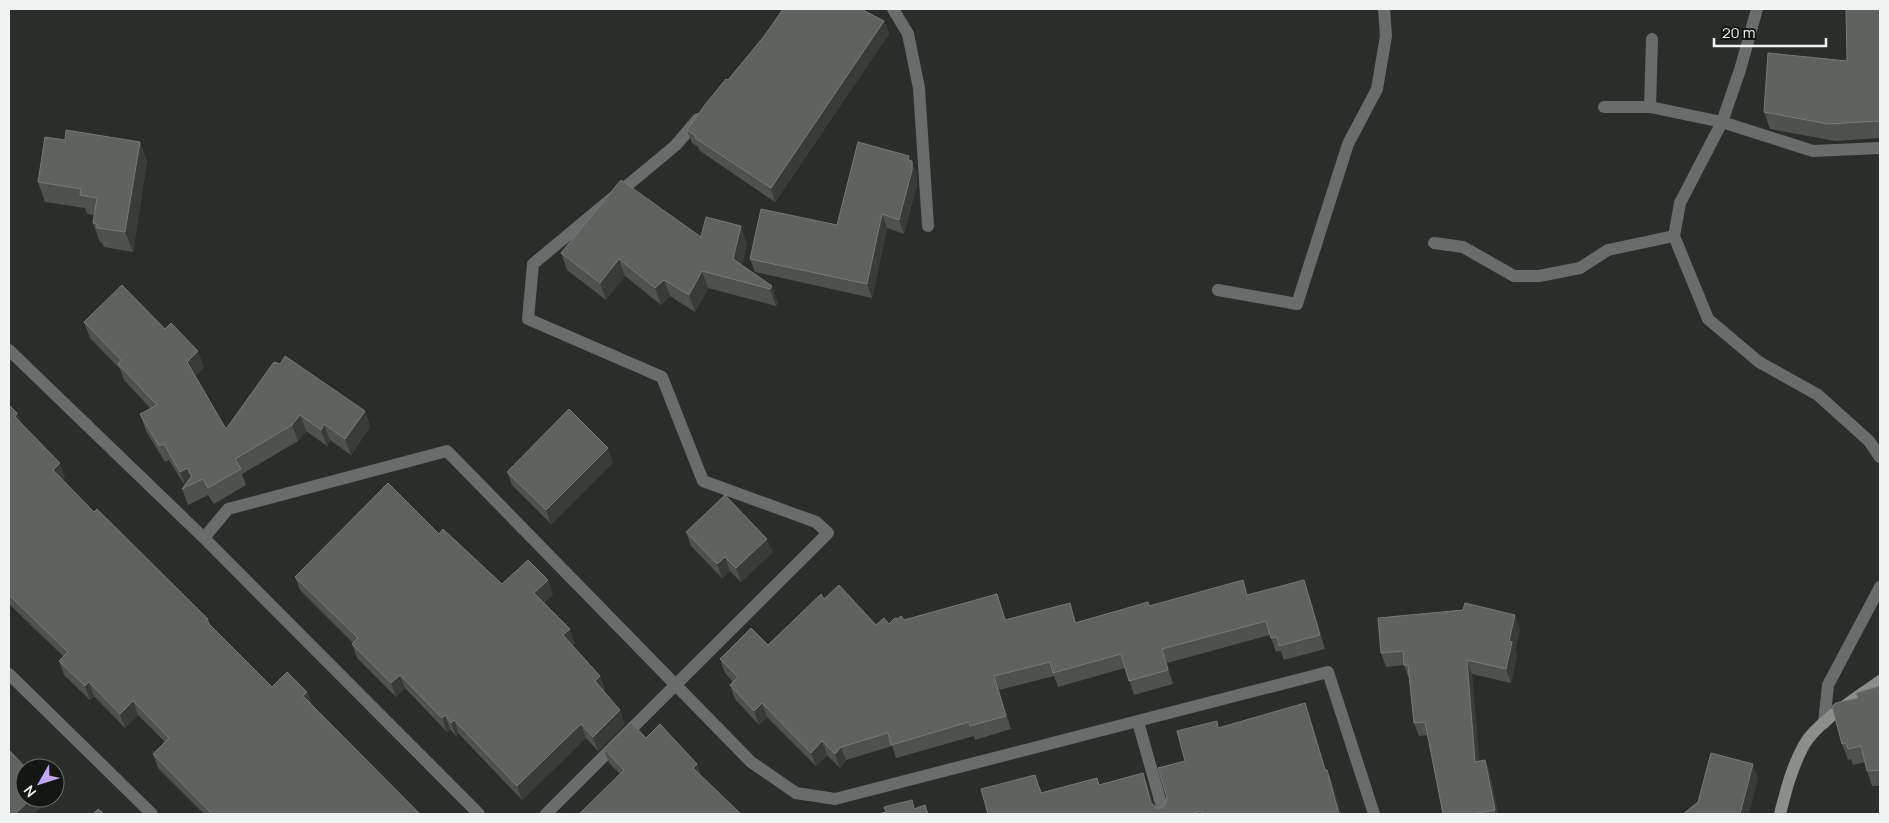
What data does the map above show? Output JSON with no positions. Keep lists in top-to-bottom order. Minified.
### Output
{"scale_bar":"20 m","north":"bottom left"}
